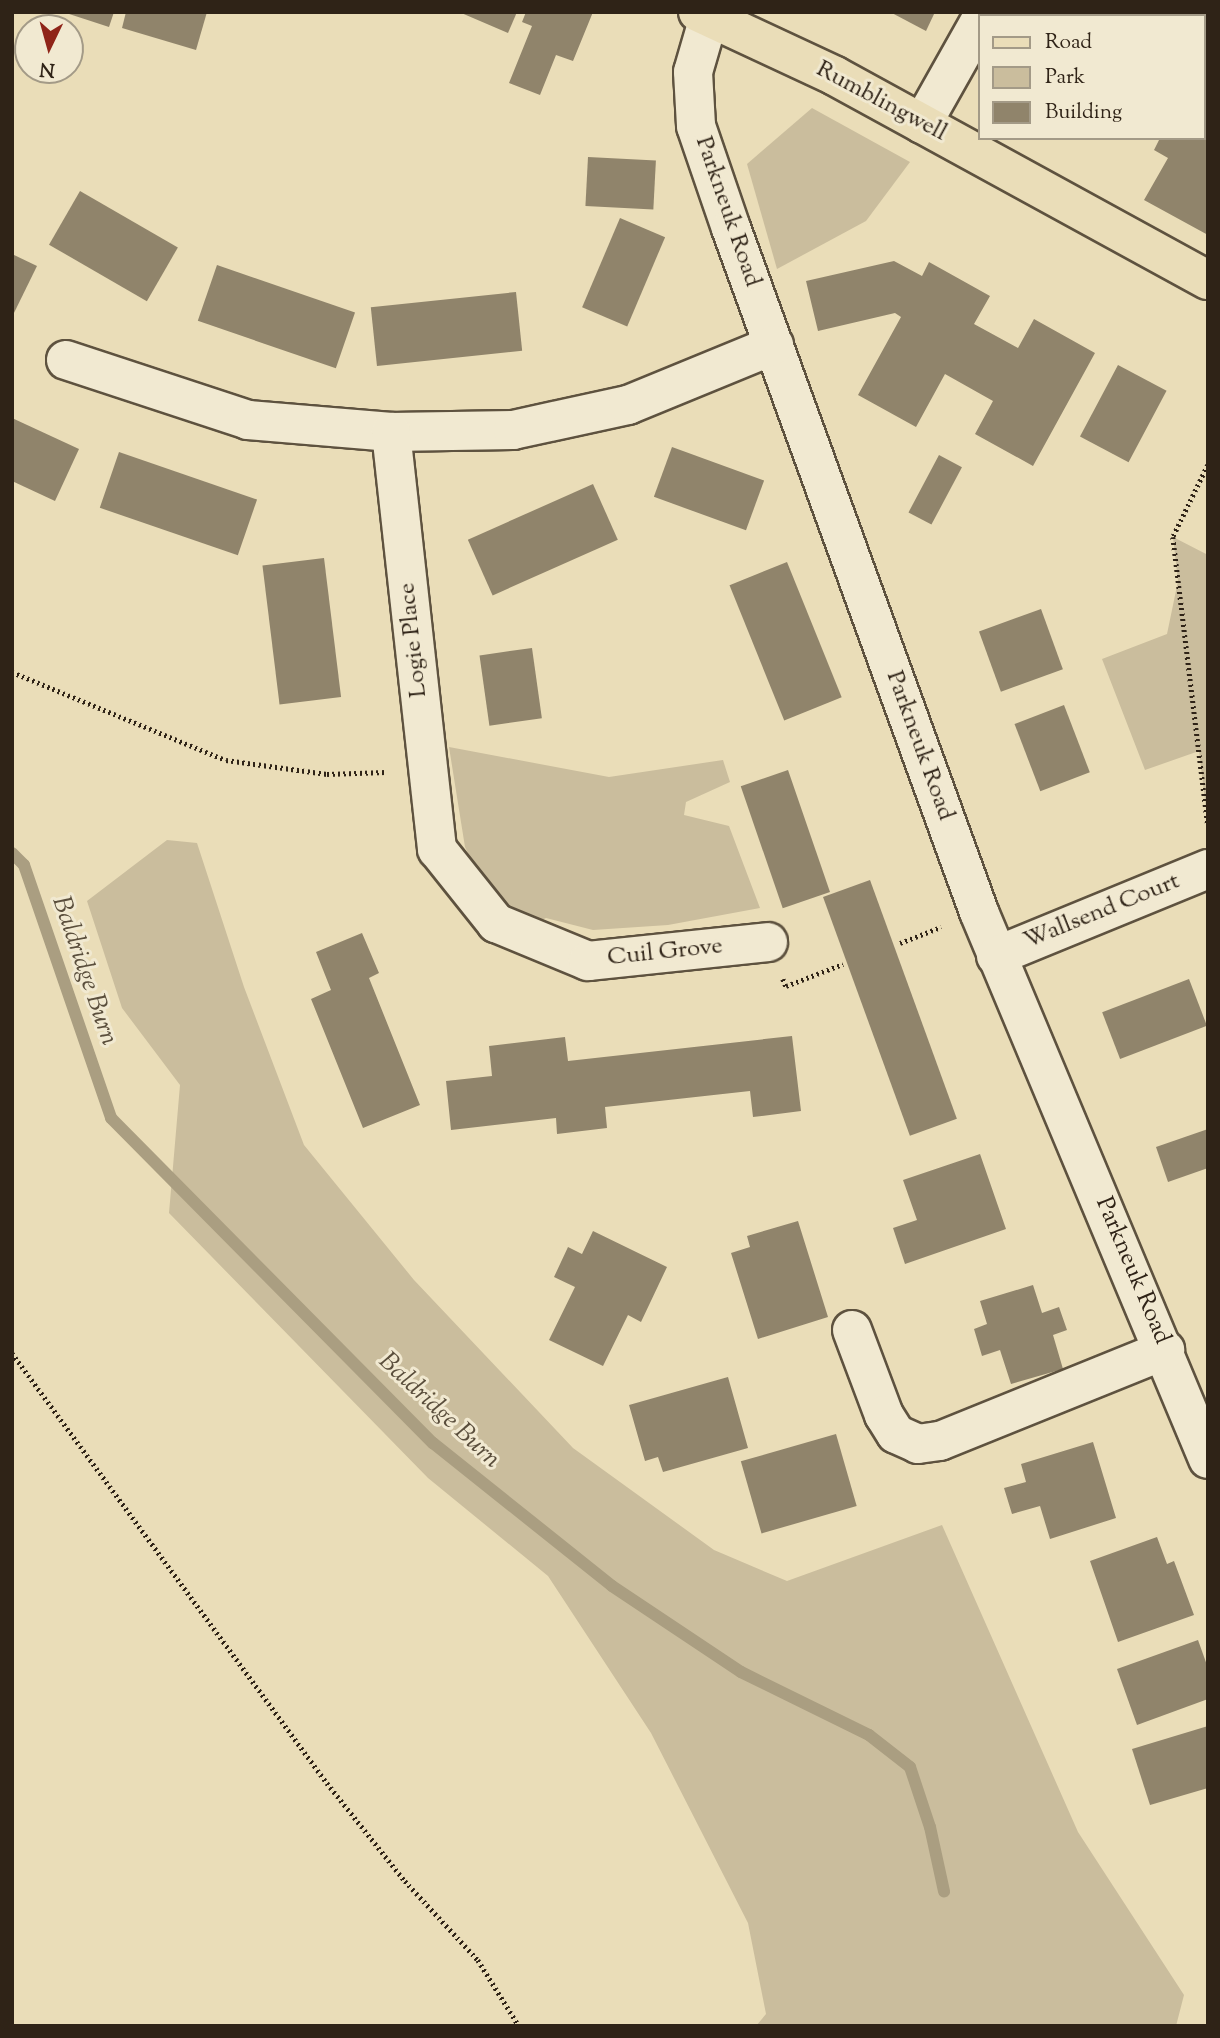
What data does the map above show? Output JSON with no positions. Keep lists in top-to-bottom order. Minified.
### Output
{"streets":{"main road":["Rumblingwell"],"street":["Parkneuk Road","Logie Place","Wallsend Court","Cuil Grove"]},"crossings":[["Rumblingwell","Parkneuk Road"],["Parkneuk Road","Wallsend Court"],["Logie Place","Cuil Grove"]],"water":["Baldridge Burn"],"legend":["Road","Park","Building"],"north":"bottom"}
